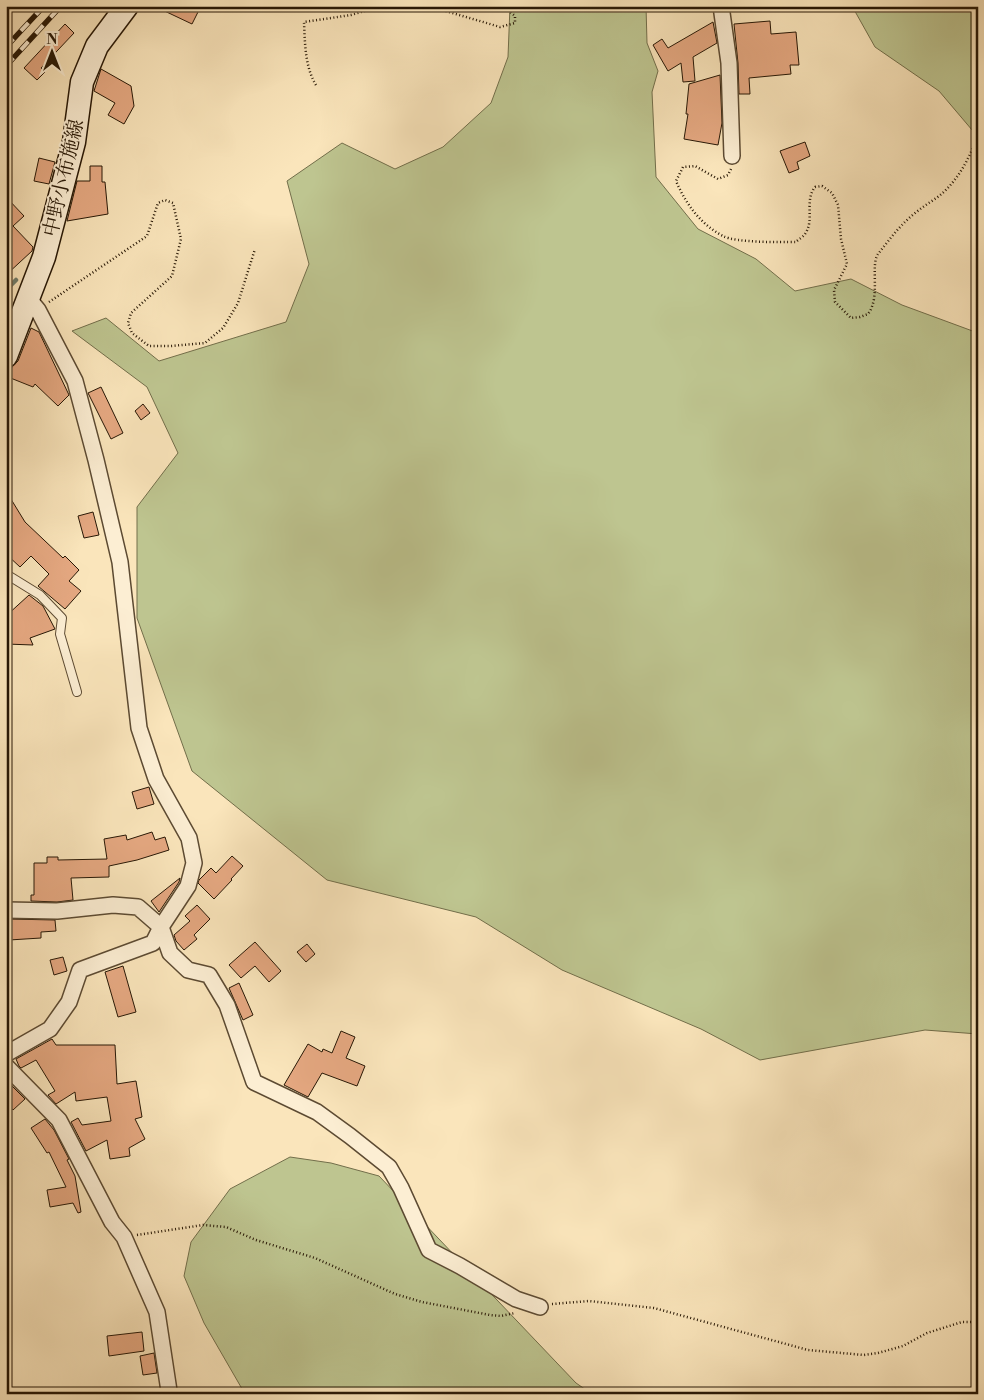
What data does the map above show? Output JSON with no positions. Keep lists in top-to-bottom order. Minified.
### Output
{"streets":{"main road":["中野小布施線"]},"north":"top"}
